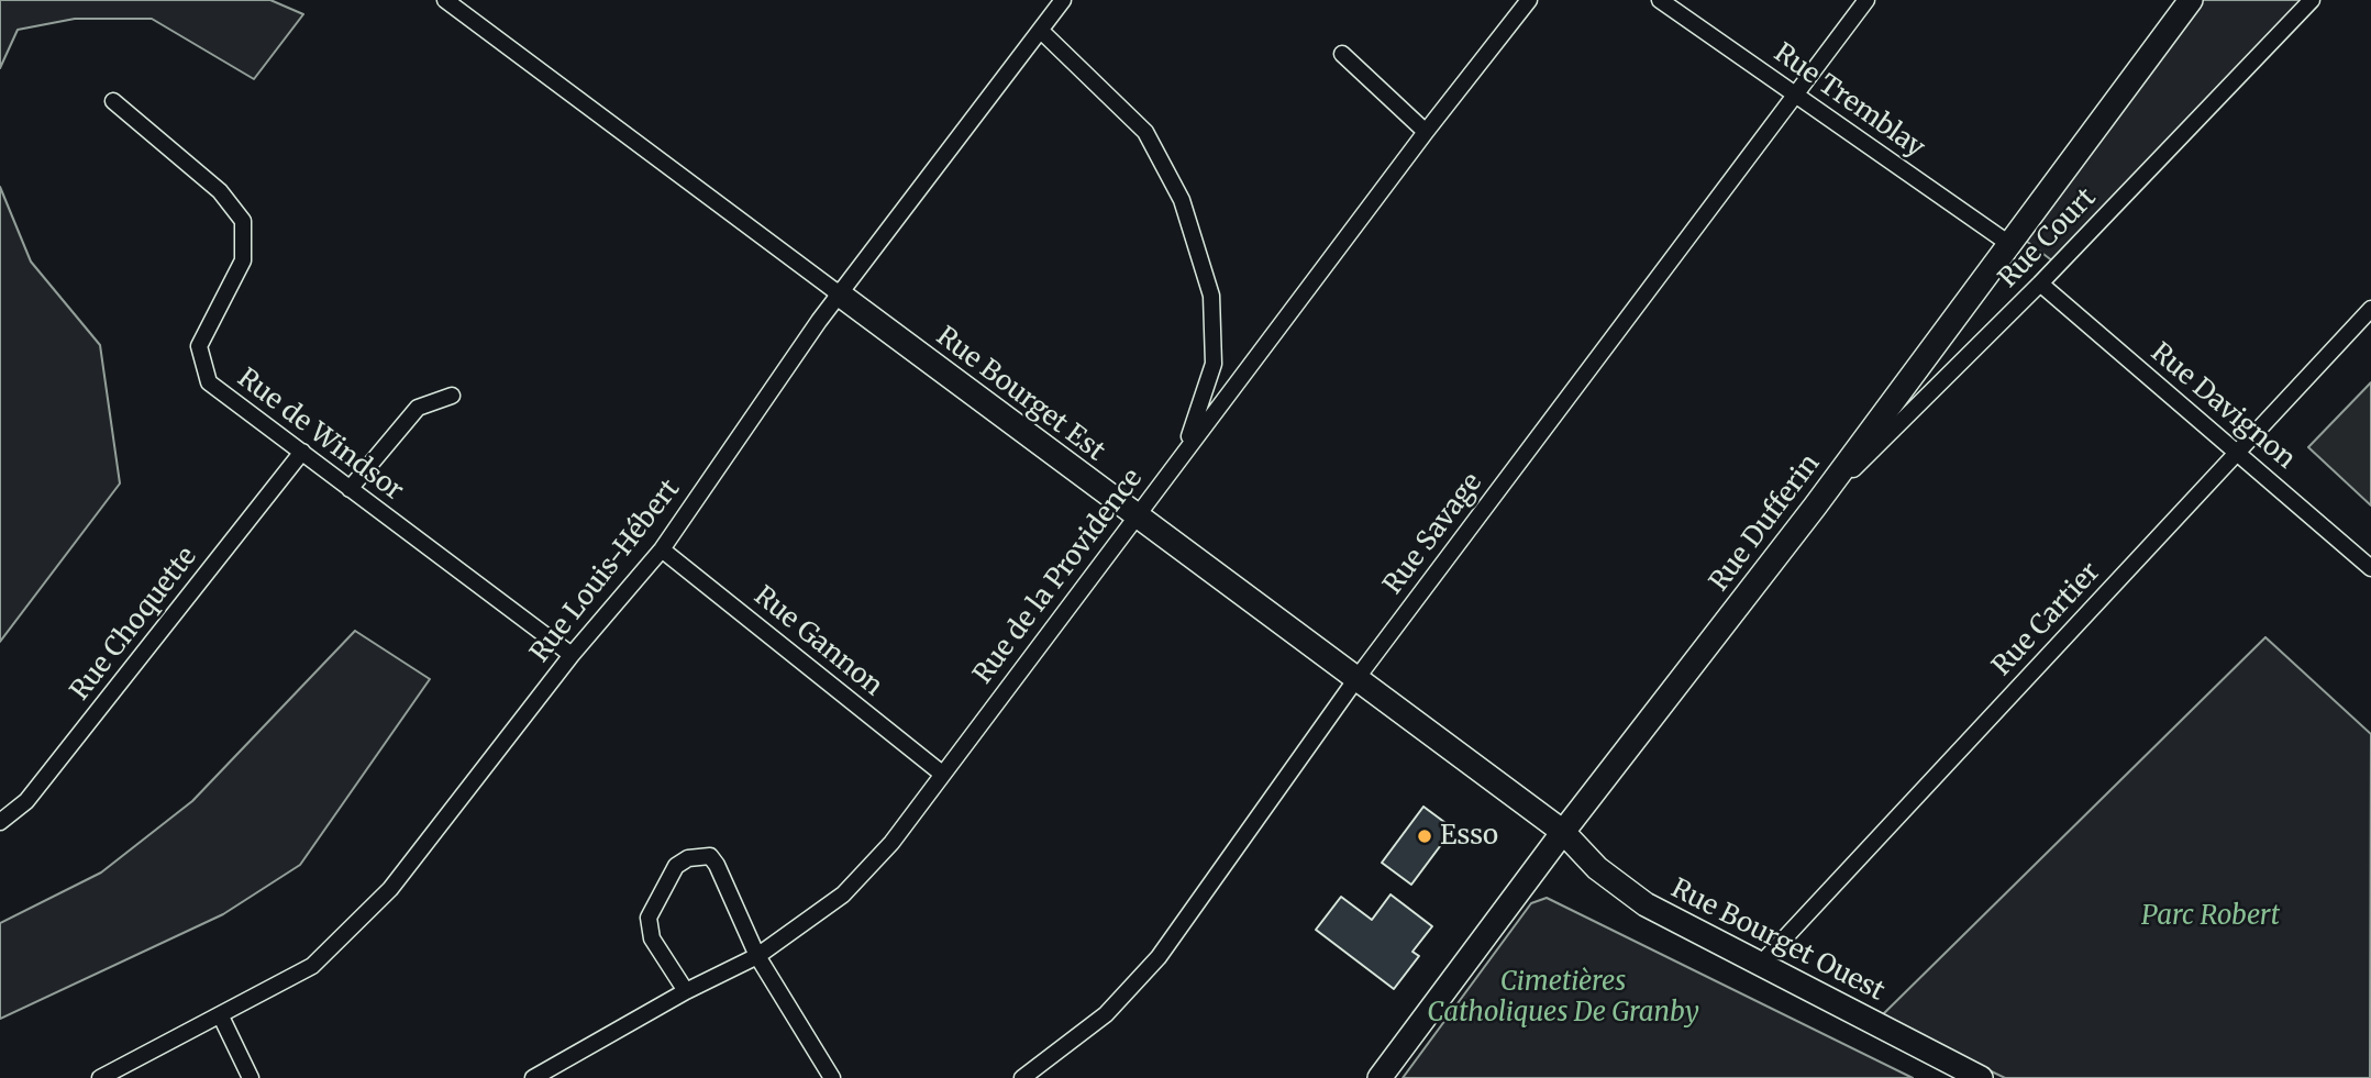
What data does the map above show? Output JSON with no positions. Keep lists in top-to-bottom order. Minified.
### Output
{"streets":{"street":["Rue Tremblay","Rue Court","Rue Bourget Est","Rue Davignon","Rue de Windsor","Rue Dufferin","Rue Savage","Rue Louis-Hébert","Rue de la Providence","Rue Cartier","Rue Choquette","Rue Gannon","Rue Bourget Ouest"]},"crossings":[["Rue Tremblay","Rue Dufferin"],["Rue Tremblay","Rue Savage"],["Rue Court","Rue Davignon"],["Rue Court","Rue Dufferin"],["Rue Bourget Est","Rue Dufferin"],["Rue Bourget Est","Rue Savage"],["Rue Bourget Est","Rue Louis-Hébert"],["Rue Bourget Est","Rue de la Providence"],["Rue Bourget Est","Rue Bourget Ouest"],["Rue Davignon","Rue Cartier"],["Rue de Windsor","Rue Louis-Hébert"],["Rue de Windsor","Rue Choquette"],["Rue Dufferin","Rue Bourget Ouest"],["Rue Louis-Hébert","Rue Gannon"],["Rue de la Providence","Rue Gannon"],["Rue Cartier","Rue Bourget Ouest"]],"parks":["Parc Robert","Cimetières Catholiques De Granby"],"places":["Esso"]}
